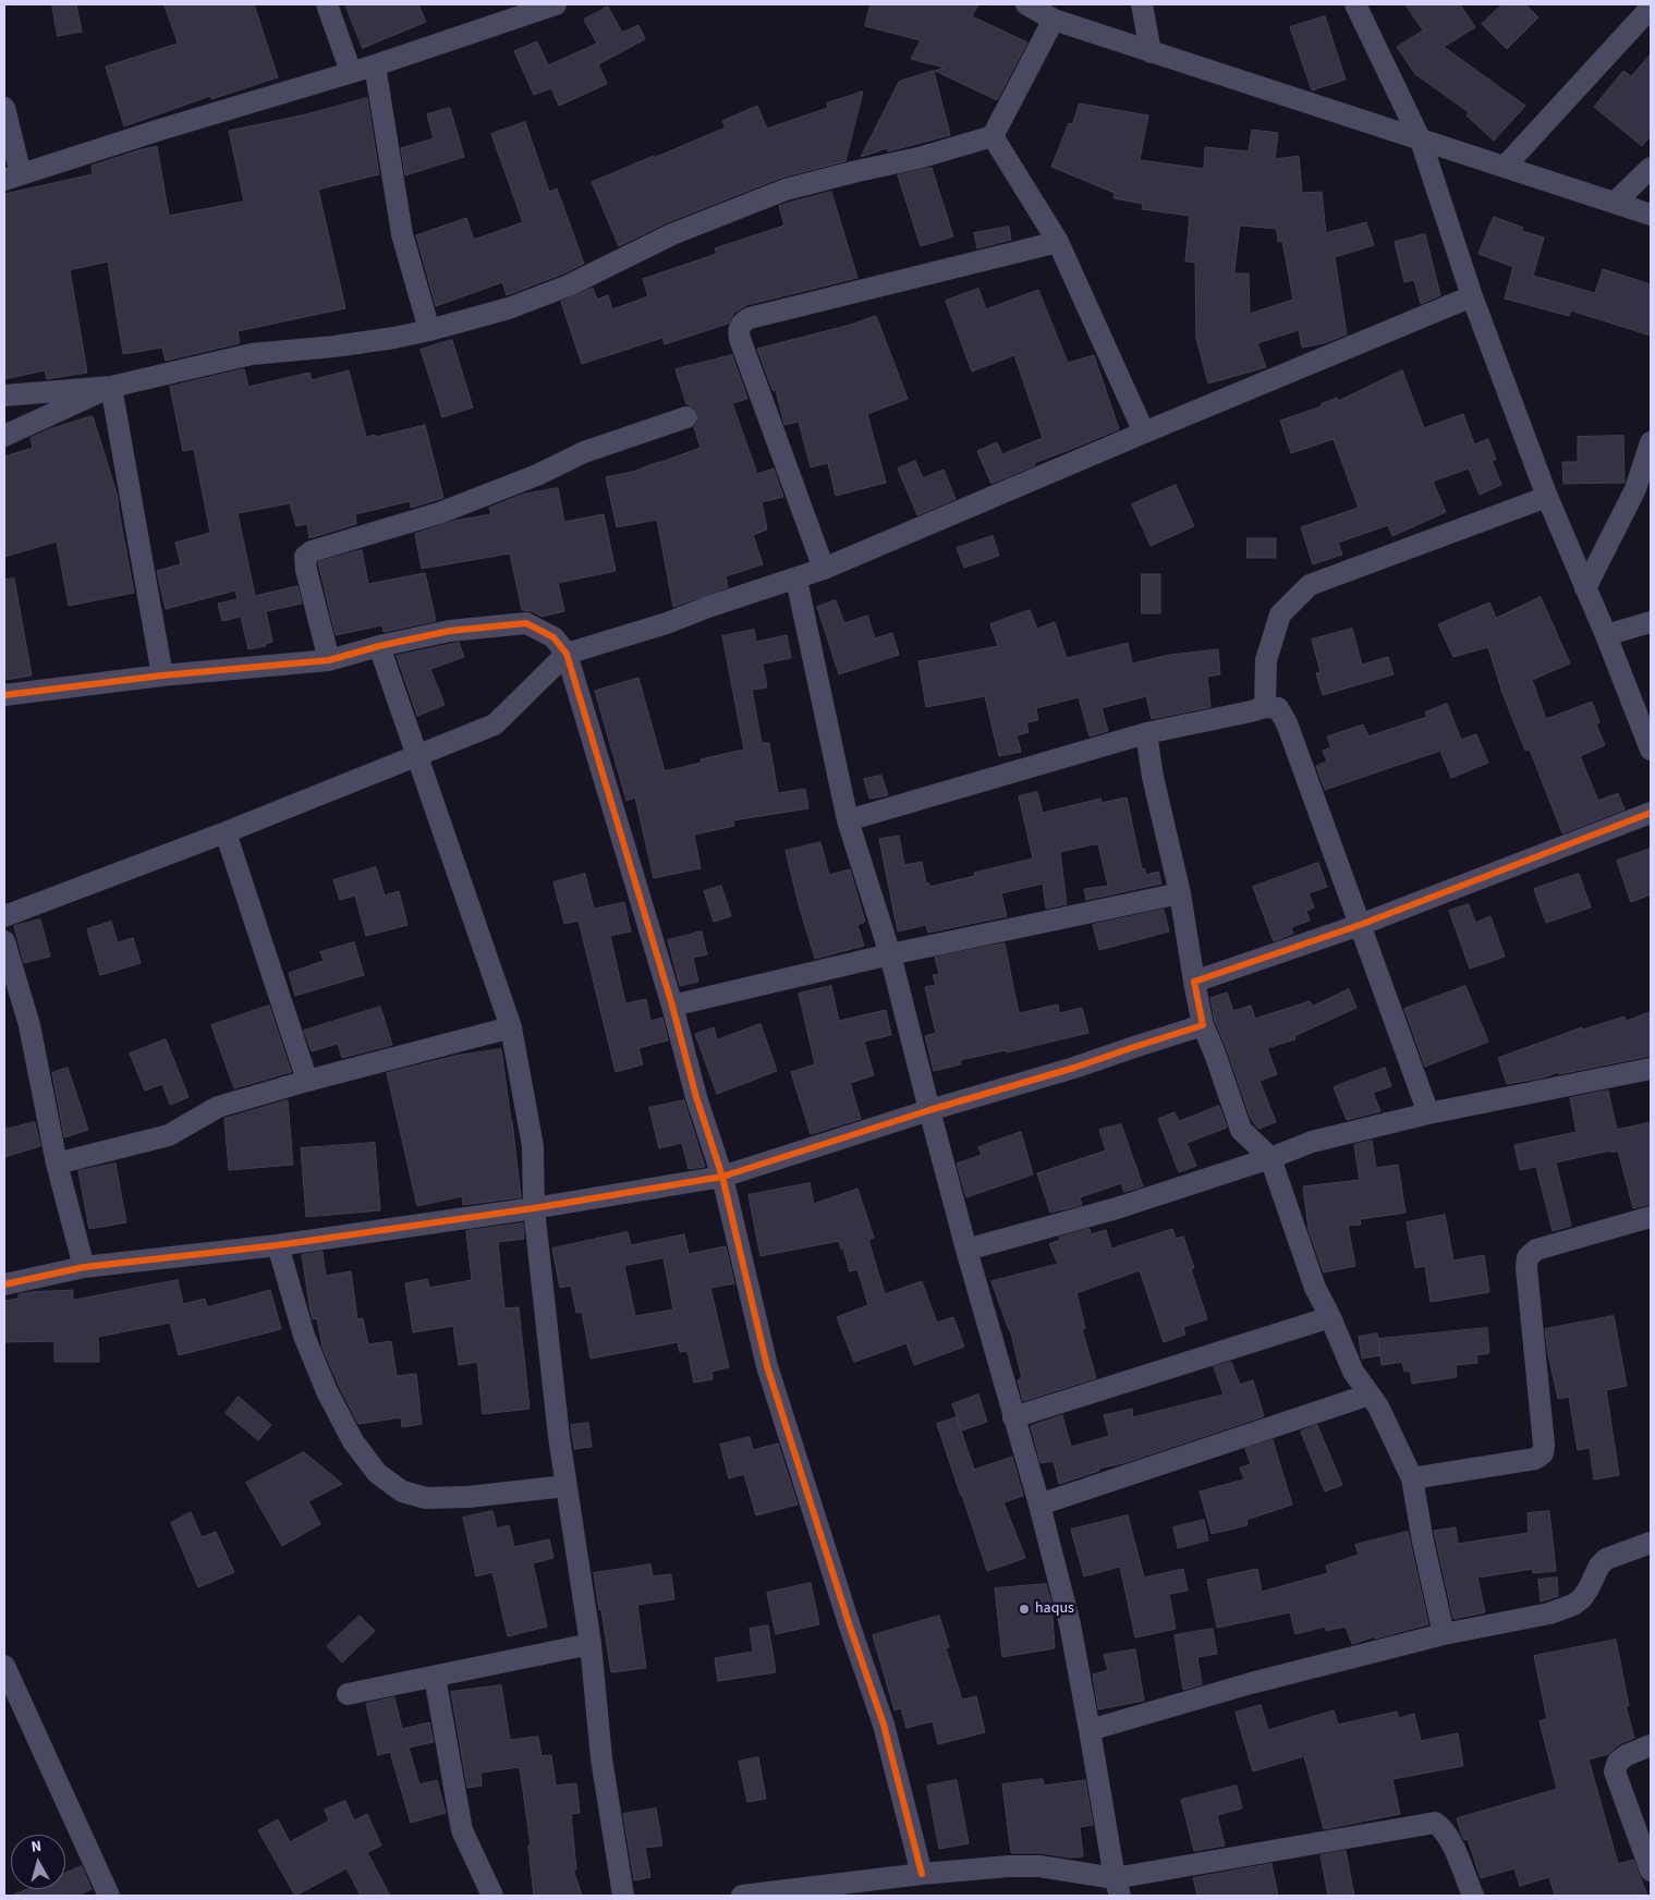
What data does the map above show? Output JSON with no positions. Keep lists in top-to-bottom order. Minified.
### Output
{"places":["haqus"],"north":"top"}
